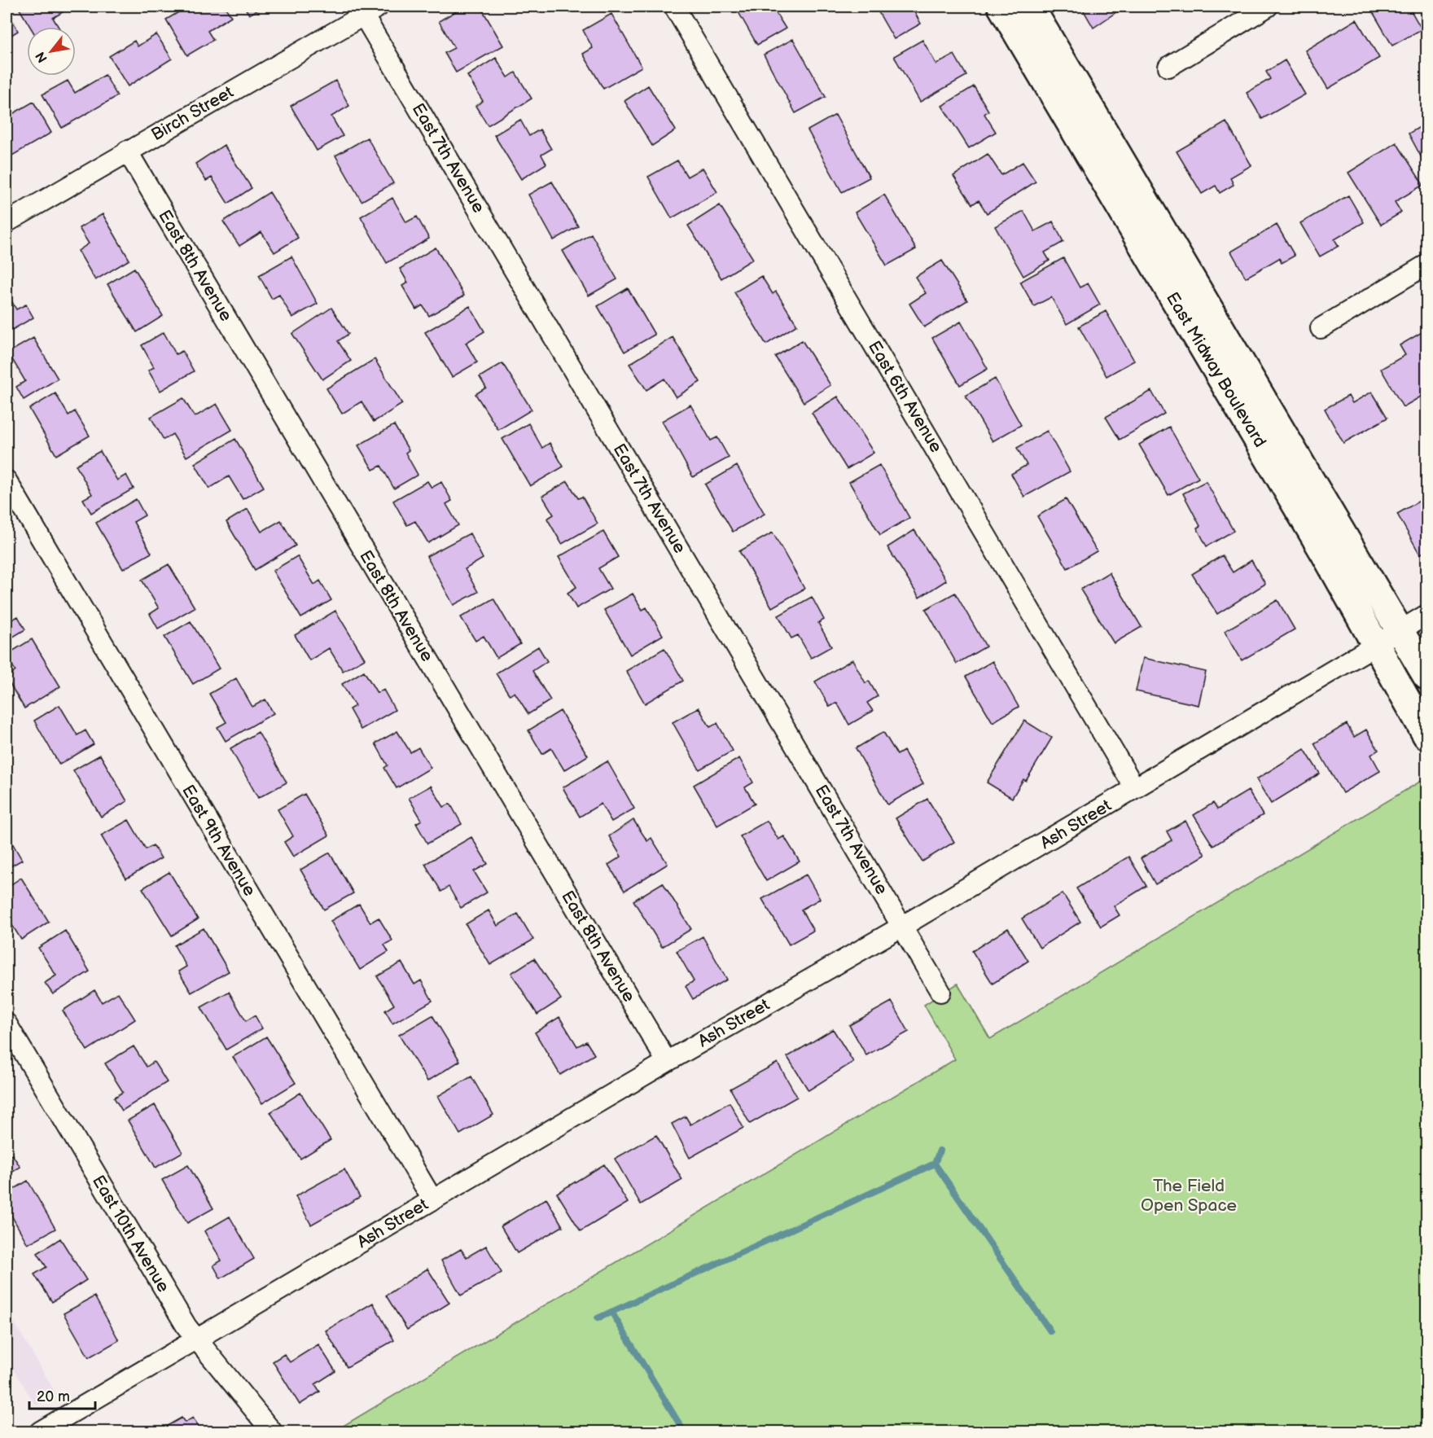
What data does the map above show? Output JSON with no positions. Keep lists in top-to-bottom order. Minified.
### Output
{"streets":{"main road":["East Midway Boulevard"],"street":["Birch Street","East 7th Avenue","East 8th Avenue","East 6th Avenue","Ash Street","East 9th Avenue","East 10th Avenue"]},"crossings":[["Birch Street","East 7th Avenue"],["Birch Street","East 8th Avenue"],["East 7th Avenue","Ash Street"],["East 8th Avenue","Ash Street"],["East Midway Boulevard","Ash Street"],["East 6th Avenue","Ash Street"],["Ash Street","East 9th Avenue"],["Ash Street","East 10th Avenue"]],"parks":["The Field Open Space"],"scale_bar":"20 m","north":"bottom left"}
